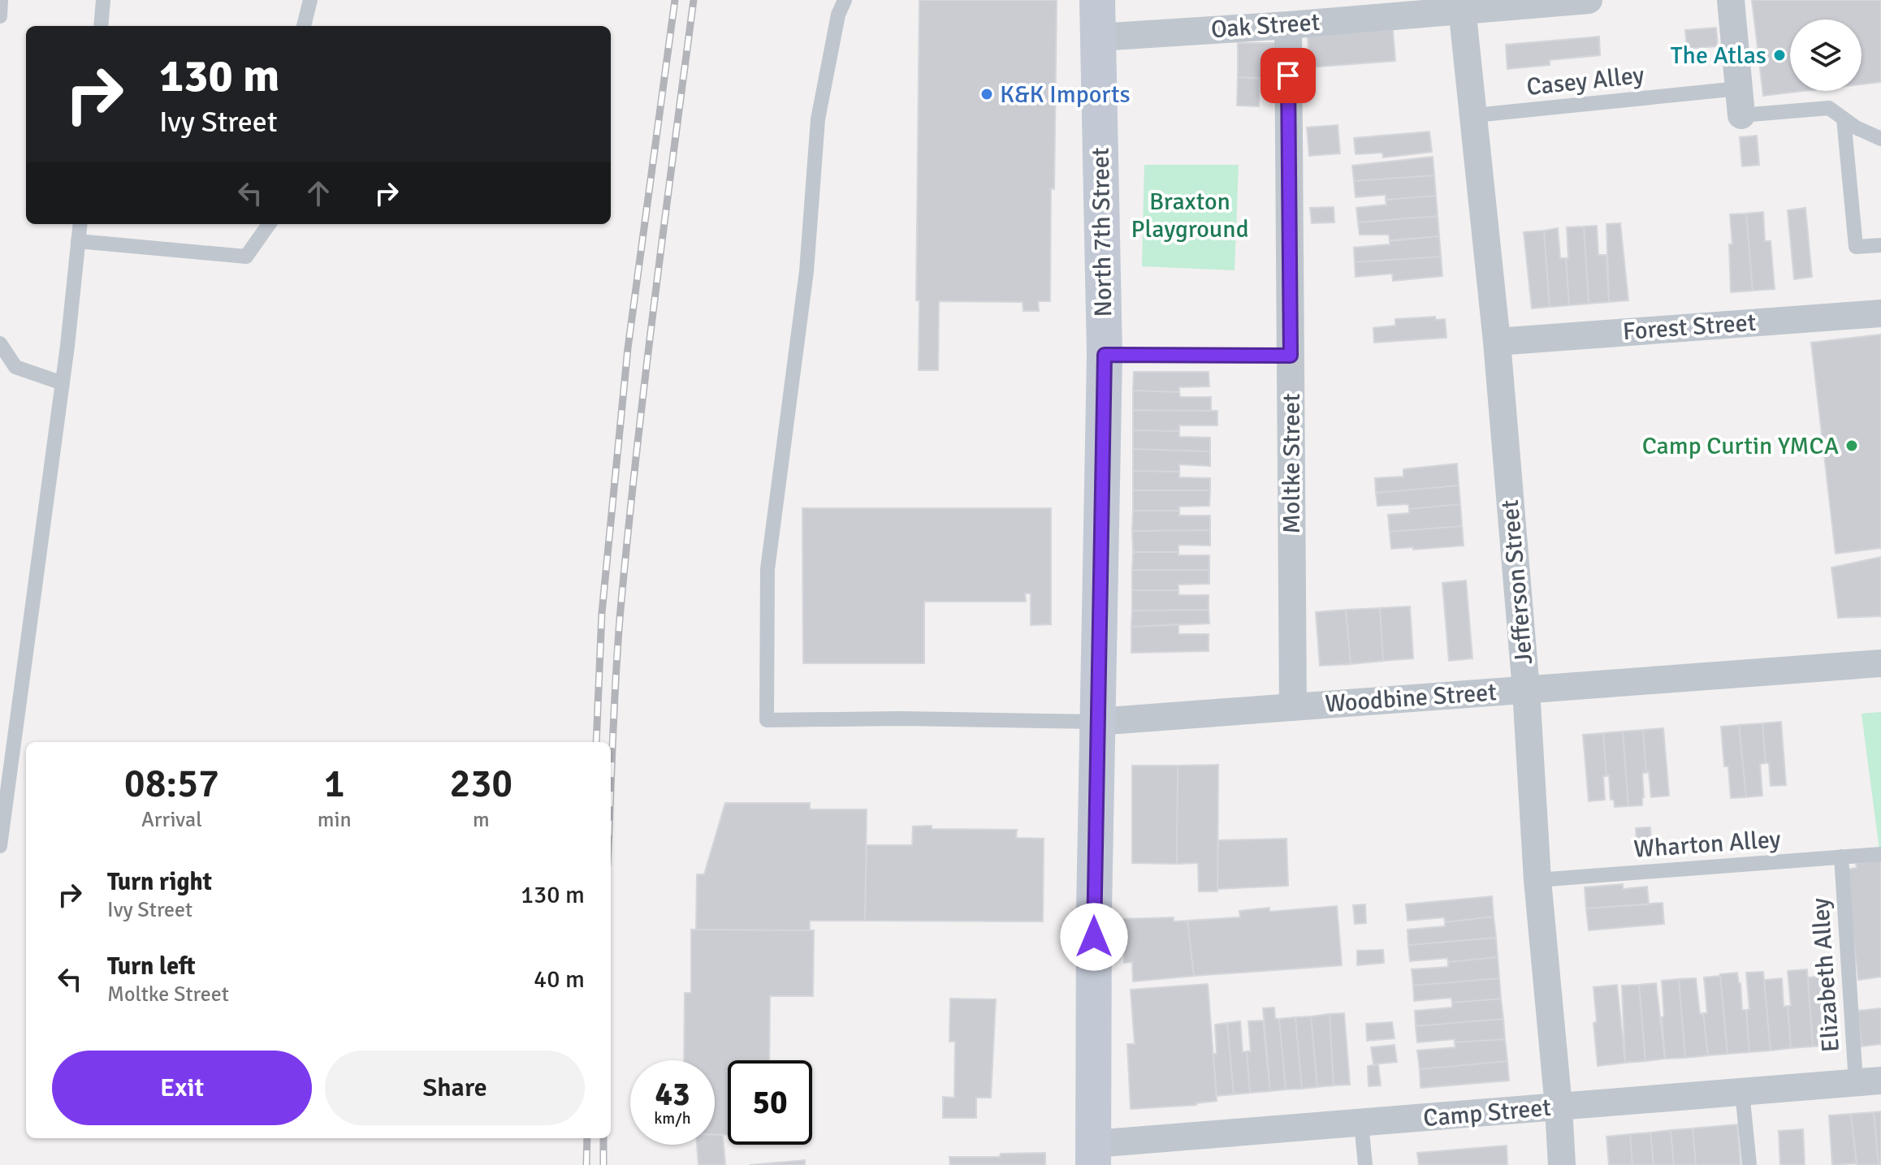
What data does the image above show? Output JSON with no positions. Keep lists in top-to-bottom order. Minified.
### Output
{"streets":{"main road":["North 7th Street"],"street":["Oak Street","Forest Street","Moltke Street","Jefferson Street","Woodbine Street","Camp Street"],"lane":["Casey Alley","Wharton Alley","Elizabeth Alley"]},"crossings":[["Oak Street","North 7th Street"],["Oak Street","Moltke Street"],["Oak Street","Jefferson Street"],["Casey Alley","Jefferson Street"],["North 7th Street","Woodbine Street"],["North 7th Street","Camp Street"],["Forest Street","Jefferson Street"],["Moltke Street","Woodbine Street"],["Jefferson Street","Woodbine Street"],["Jefferson Street","Wharton Alley"],["Jefferson Street","Camp Street"],["Wharton Alley","Elizabeth Alley"],["Elizabeth Alley","Camp Street"]],"parks":["Braxton Playground"],"places":["The Atlas","K&K Imports","Camp Curtin YMCA"],"page":{"turn":["130 m","Ivy Street"],"eta":["08:57","Arrival","1","min","230","m"],"list":[{"name":"Turn right","note":"Ivy Street","value":"130 m"},{"name":"Turn left","note":"Moltke Street","value":"40 m"}],"buttons":["Exit","Share"],"speed":"43 km/h","limit":"50"}}
